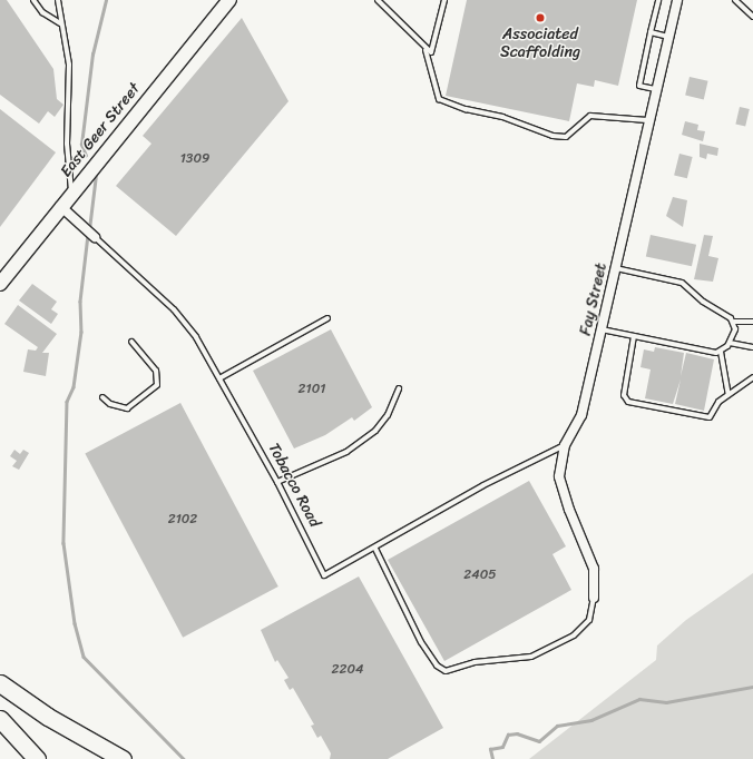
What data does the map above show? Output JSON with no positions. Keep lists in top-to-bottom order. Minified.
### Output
{"streets":{"main road":["East Geer Street"],"street":["Fay Street","Tobacco Road"]},"crossings":[["East Geer Street","Tobacco Road"],["Fay Street","Tobacco Road"]],"places":["Associated Scaffolding"],"house_numbers":["1309","2101","2102","2405","2204"]}
